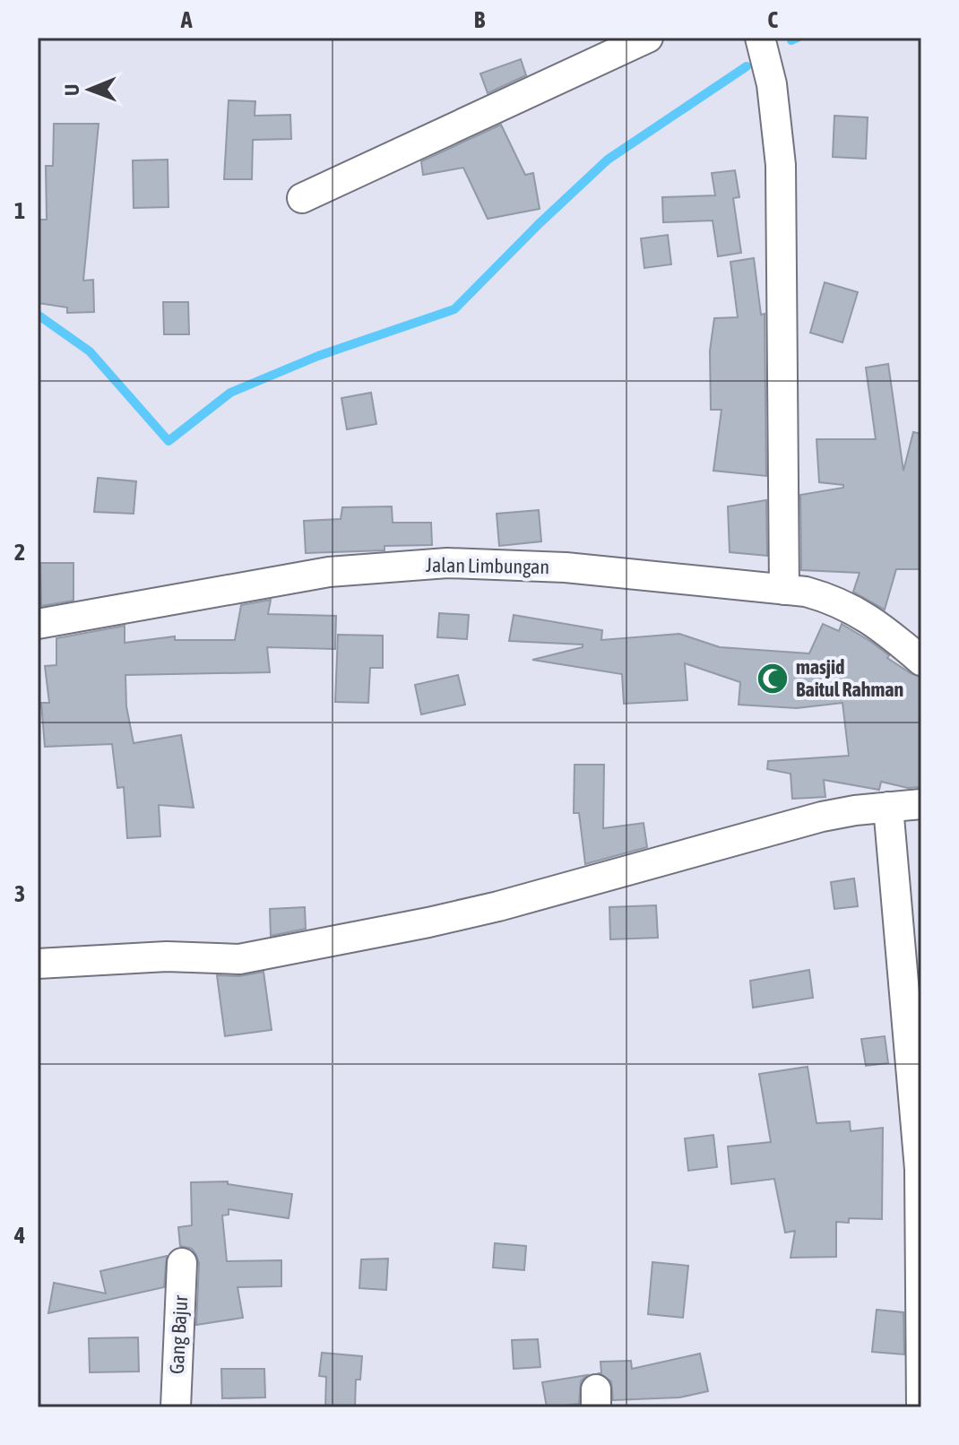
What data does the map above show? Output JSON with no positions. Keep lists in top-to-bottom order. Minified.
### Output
{"streets":{"street":["Jalan Limbungan","Gang Bajur"]},"places":{"mosque":["masjid Baitul Rahman"]},"north":"left","grid":{"columns":["A","B","C"],"rows":["1","2","3","4"]}}
